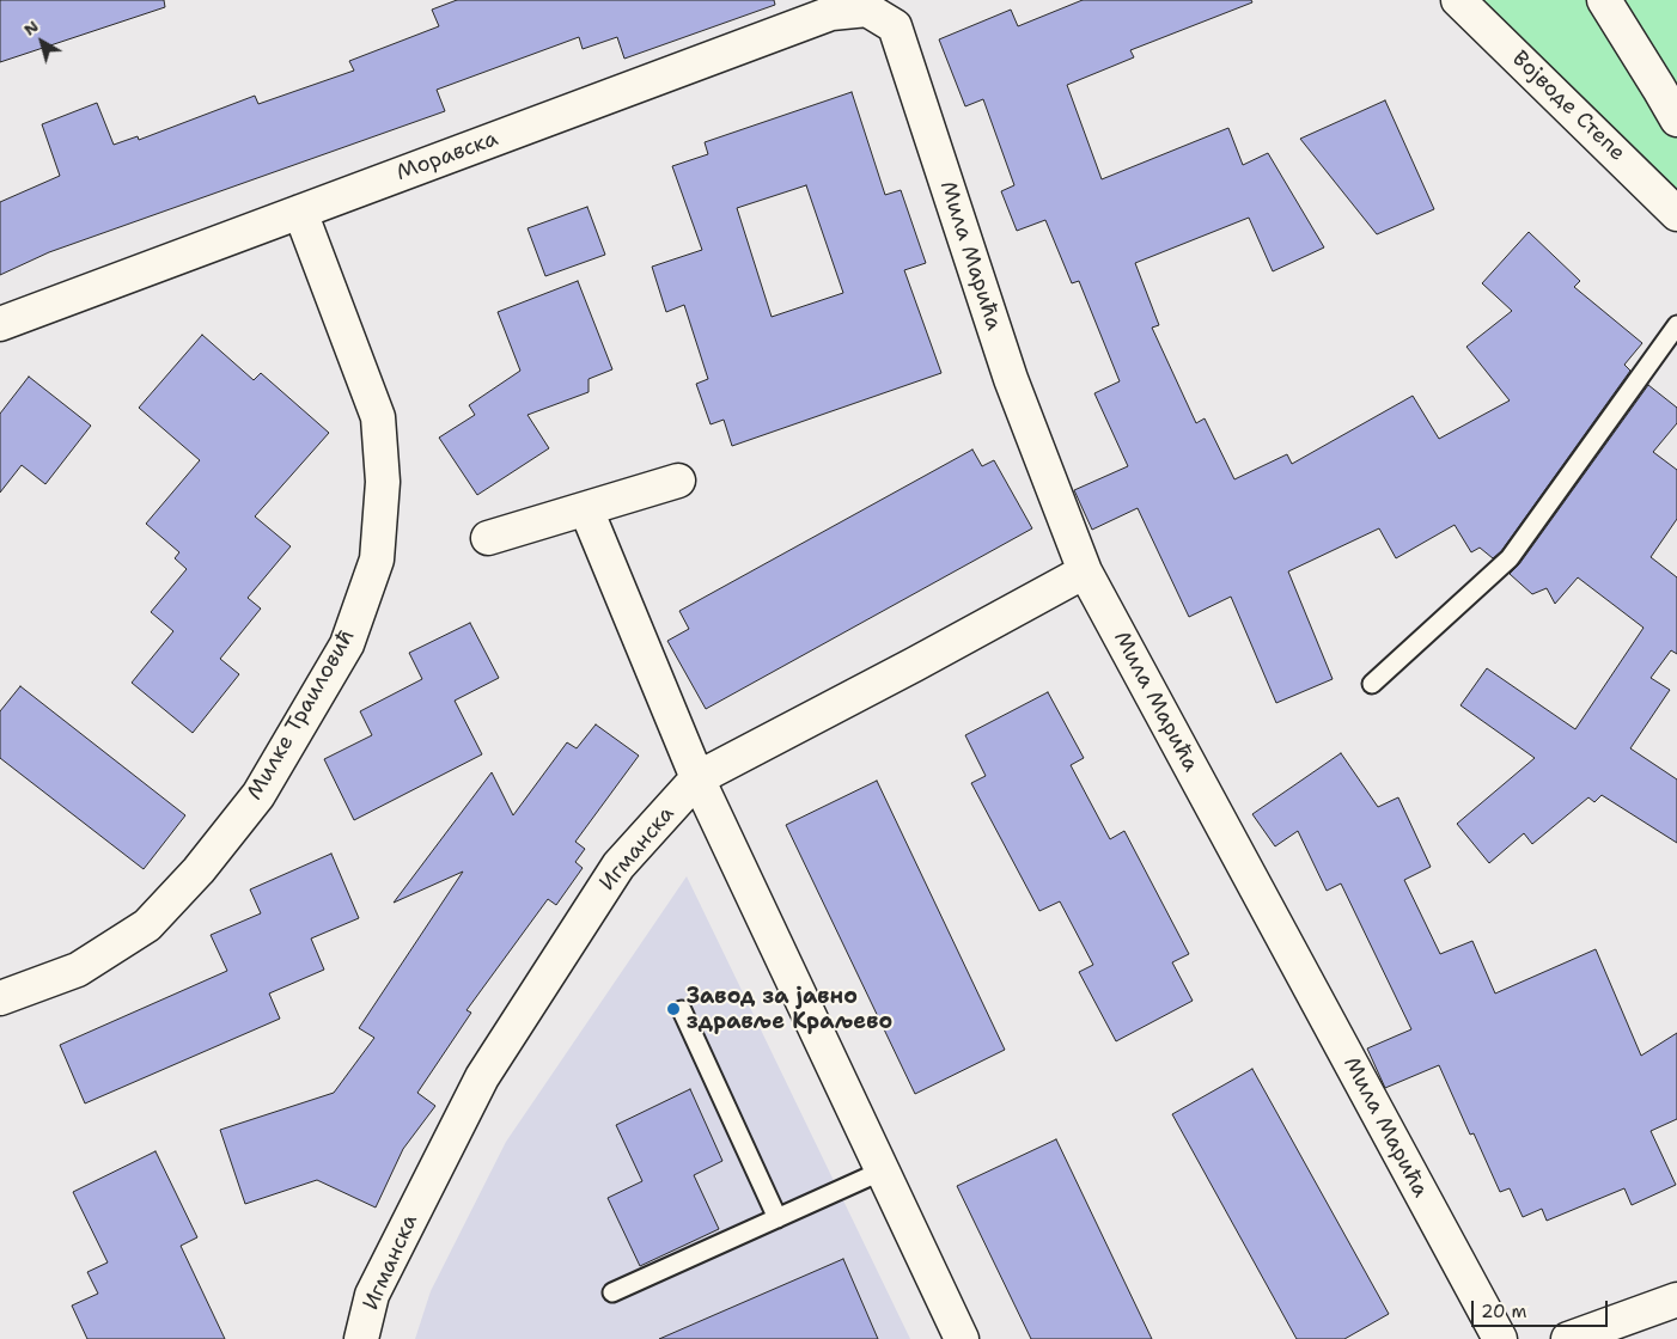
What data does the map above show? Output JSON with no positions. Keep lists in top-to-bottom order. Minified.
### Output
{"streets":{"street":["Војводе Степе","Моравска","Мила Марића","Милке Траиловић","Игманска"]},"crossings":[["Моравска","Мила Марића"],["Моравска","Милке Траиловић"],["Мила Марића","Игманска"]],"places":["Завод за јавно здравље Краљево"],"scale_bar":"20 m","north":"top left"}
